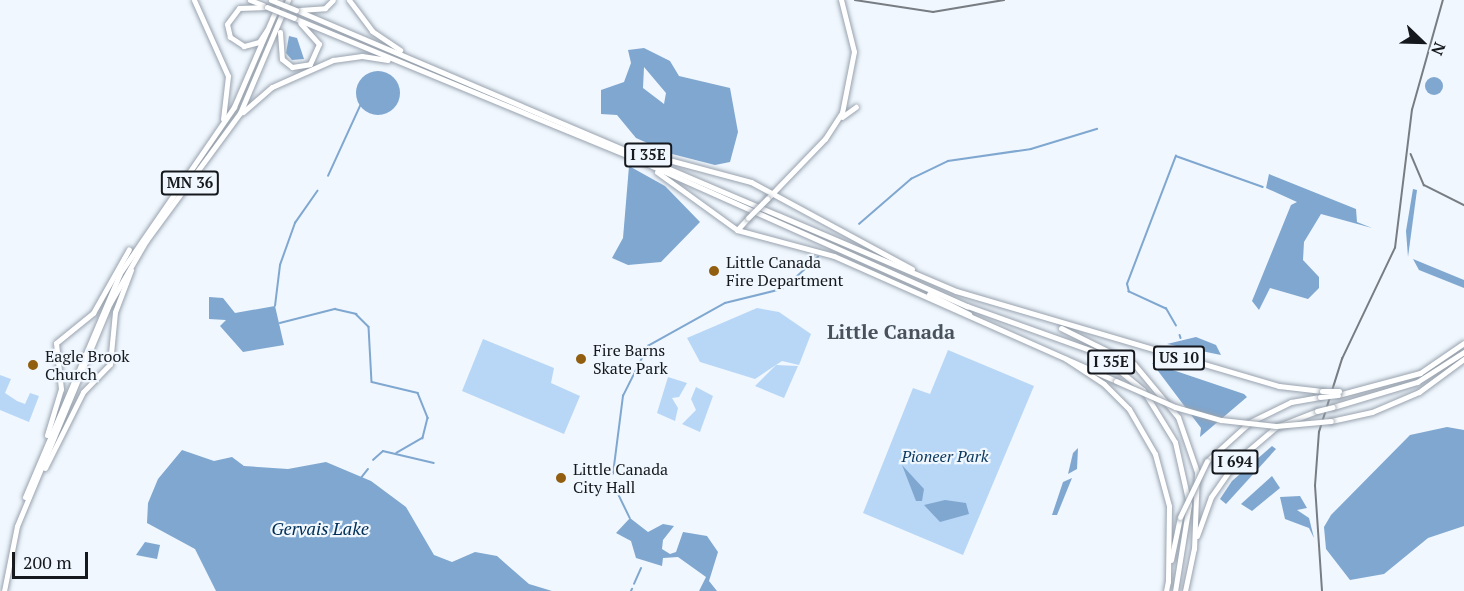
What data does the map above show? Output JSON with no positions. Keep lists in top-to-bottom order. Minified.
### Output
{"streets":{"highway":["I 35E","MN 36","US 10","I 694"]},"crossings":[["I 35E","US 10"],["I 35E","I 694"],["US 10","I 694"]],"districts":["Little Canada"],"water":["Gervais Lake"],"parks":["Pioneer Park"],"places":["Little Canada Fire Department","Fire Barns Skate Park","Eagle Brook Church","Little Canada City Hall"],"scale_bar":"200 m","north":"bottom right"}
